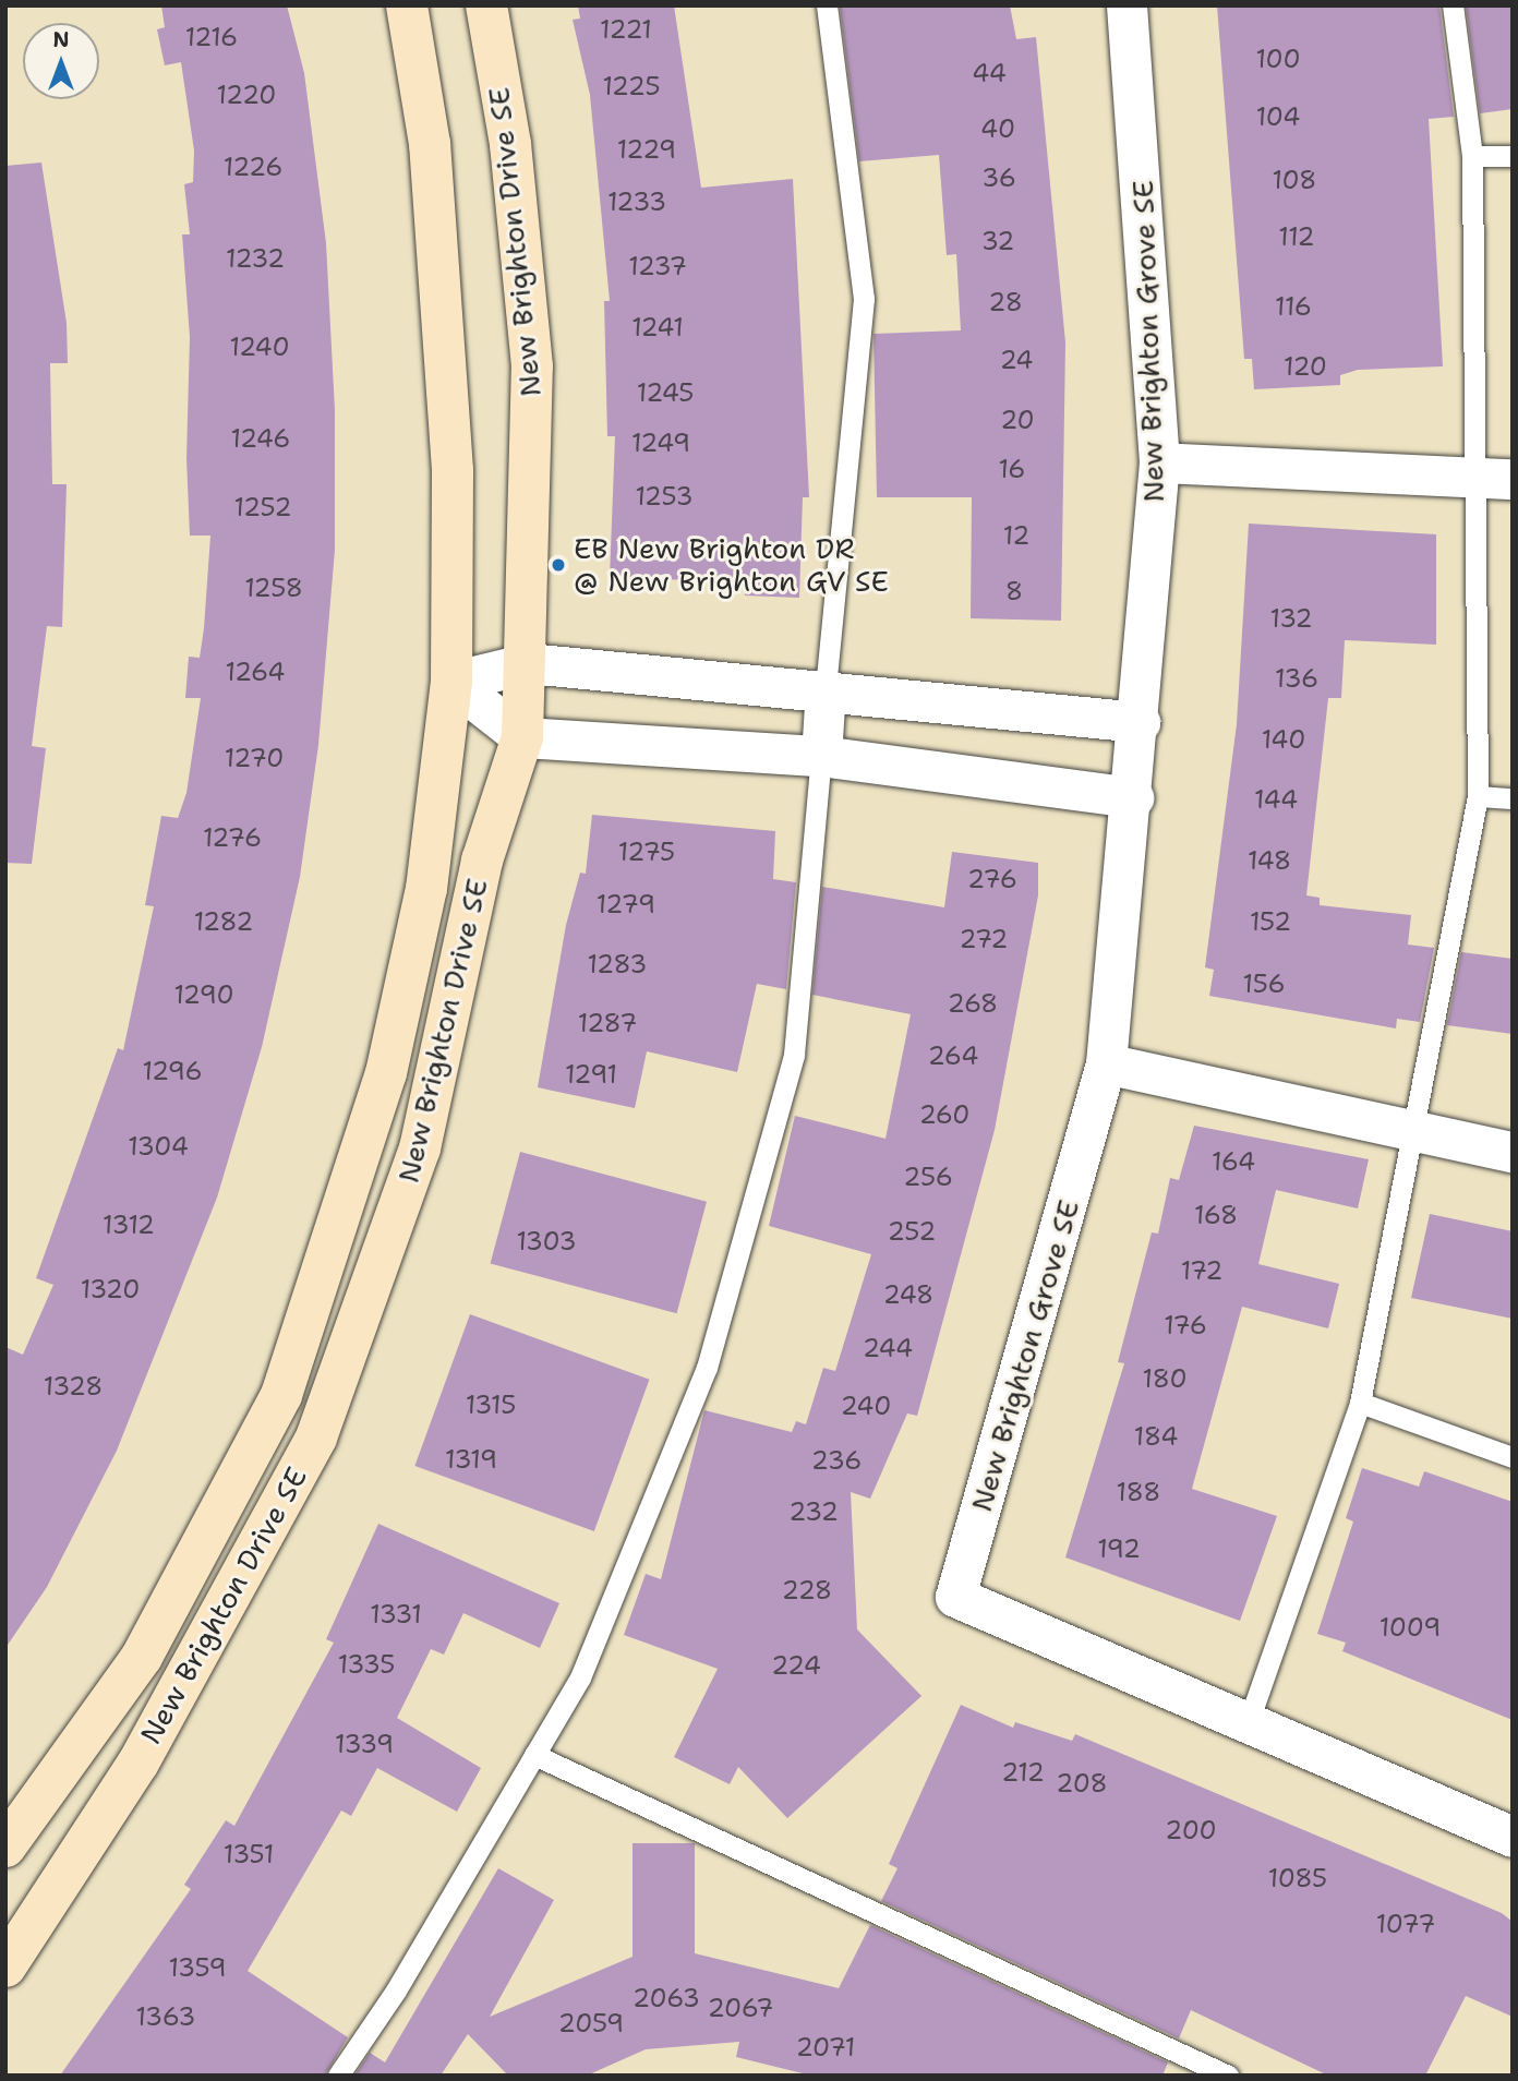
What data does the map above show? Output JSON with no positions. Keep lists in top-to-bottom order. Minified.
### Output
{"streets":{"street":["New Brighton Drive SE","New Brighton Grove SE"]},"places":["EB New Brighton DR @ New Brighton GV SE"],"house_numbers":["1221","1216","100","44","1225","1220","104","40","1229","1226","36","108","1233","112","32","1232","1237","28","116","1241","1240","24","120","1245","20","1246","1249","16","1253","1252","12","1258","8","132","1264","136","140","1270","144","1276","1275","148","276","1279","1282","152","272","1283","156","1290","268","1287","264","1296","1291","260","1304","164","256","168","1312","252","1303","172","1320","248","176","244","180","1328","1315","240","184","1319","236","188","232","192","228","1331","1009","1335","224","1339","212","208","200","1351","1085","1077","1359","2063","2067","1363","2059","2071"],"north":"top"}
